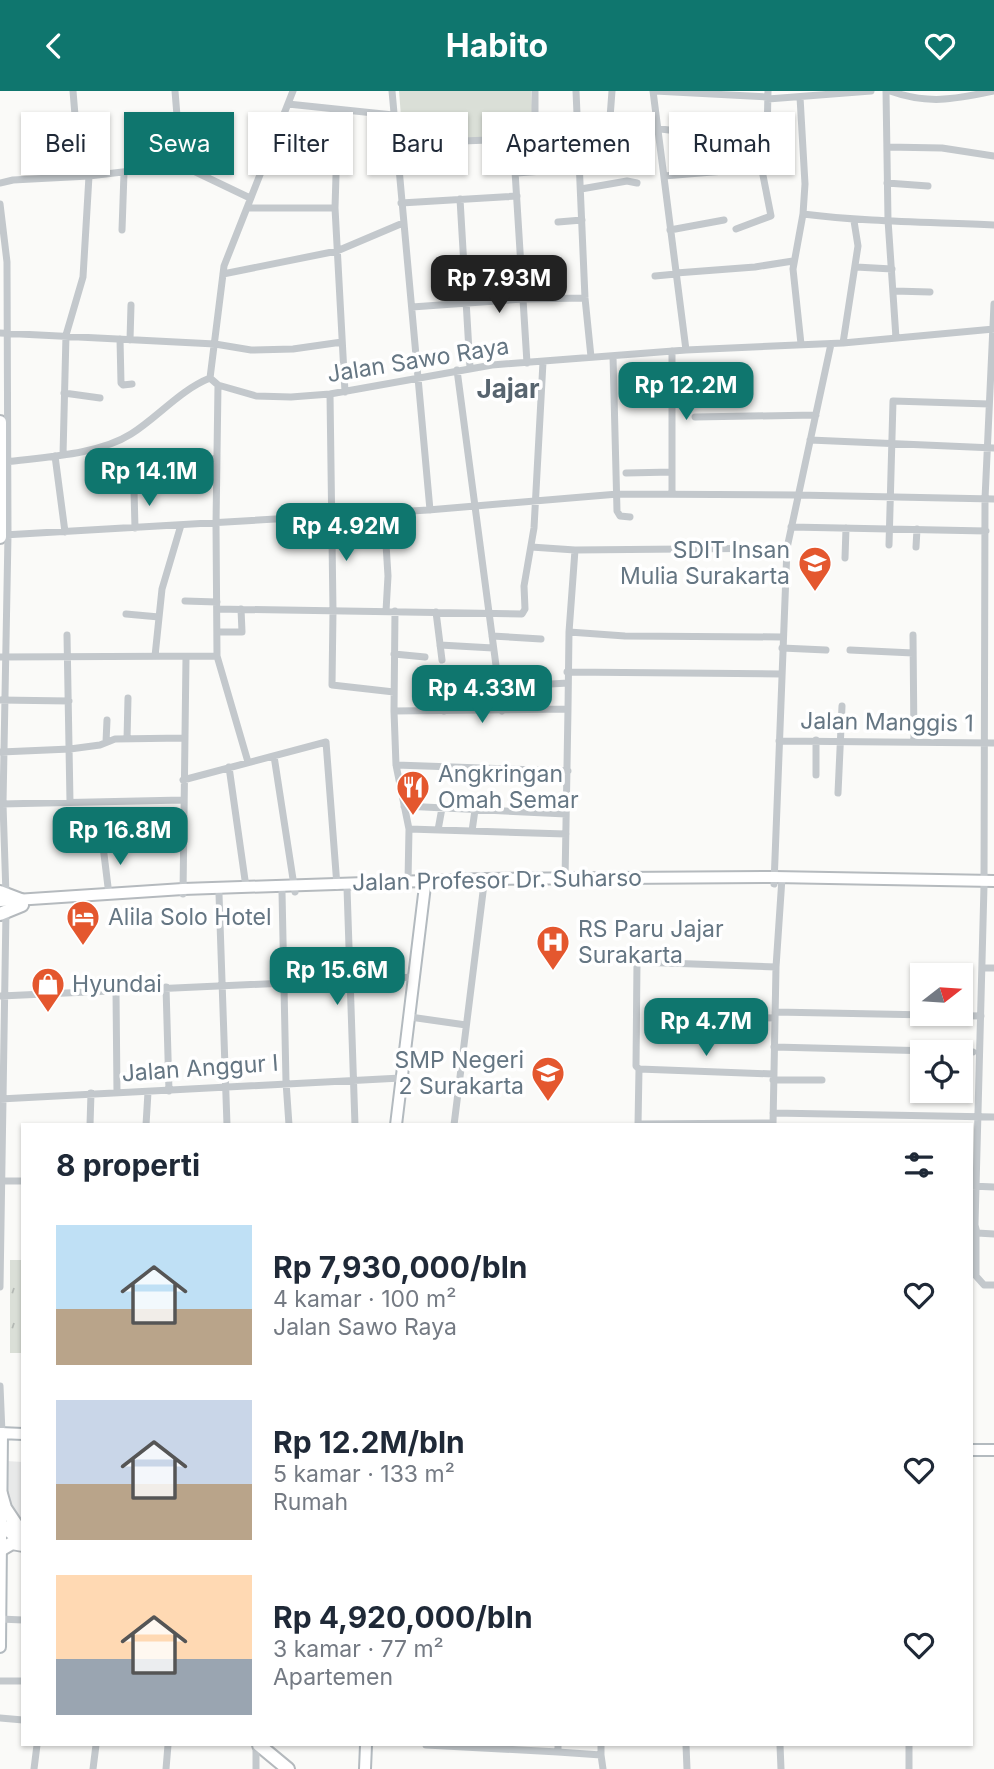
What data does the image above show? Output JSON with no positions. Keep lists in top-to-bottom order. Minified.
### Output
{"streets":{"main road":["Jalan Profesor Dr. Suharso"],"street":["Jalan Sawo Raya","Jalan Manggis 1","Jalan Anggur I"]},"districts":["Jajar"],"places":{"school or university":["SDIT Insan Mulia Surakarta","SMP Negeri 2 Surakarta"],"restaurant":["Angkringan Omah Semar"],"hotel":["Alila Solo Hotel"],"hospital":["RS Paru Jajar Surakarta"],"shop":["Hyundai"]},"north":"right","page":{"header":"Habito","chip":["Beli","Sewa","Filter","Baru","Apartemen","Rumah"],"price":["Rp 7.93M","Rp 12.2M","Rp 14.1M","Rp 4.92M","Rp 4.33M","Rp 16.8M","Rp 15.6M","Rp 4.7M"],"heading":"8 properti","list":[{"name":"Rp 7,930,000/bln","note":"4 kamar · 100 m² · Jalan Sawo Raya"},{"name":"Rp 12.2M/bln","note":"5 kamar · 133 m² · Rumah"},{"name":"Rp 4,920,000/bln","note":"3 kamar · 77 m² · Apartemen"}]}}
